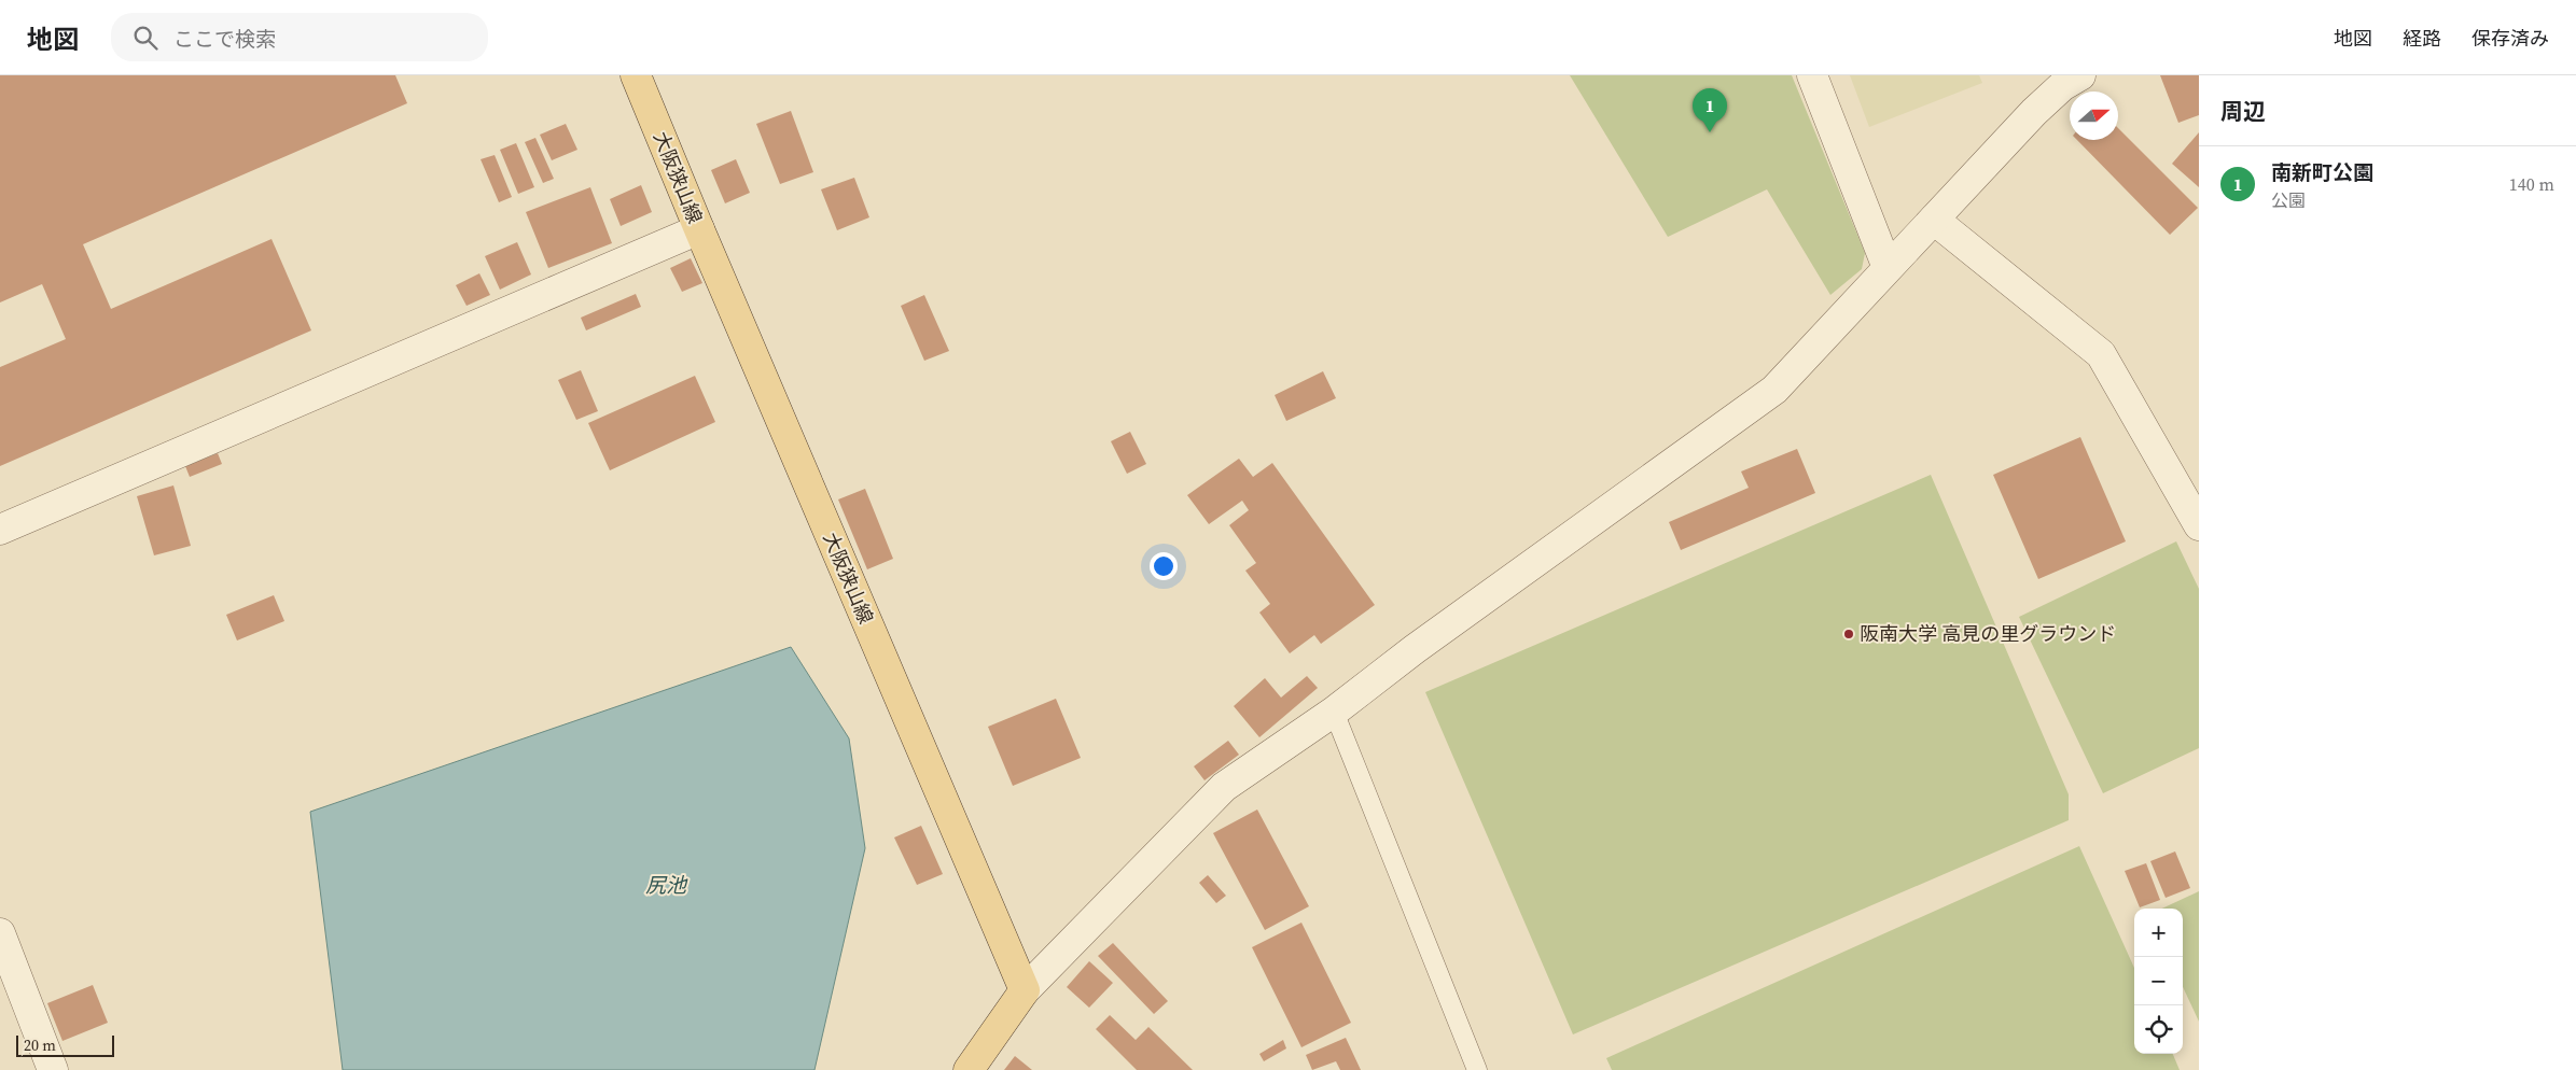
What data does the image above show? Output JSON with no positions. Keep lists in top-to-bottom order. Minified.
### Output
{"streets":{"main road":["大阪狭山線"]},"water":["尻池"],"places":["阪南大学 高見の里グラウンド"],"scale_bar":"20 m","north":"right","page":{"header":"地図","search":"ここで検索","nav":["地図","経路","保存済み"],"heading":"周辺","pins":"1","list":[{"mark":"1","name":"南新町公園","note":"公園","value":"140 m"}],"map_buttons":["+","−"],"scale":"20 m"}}
